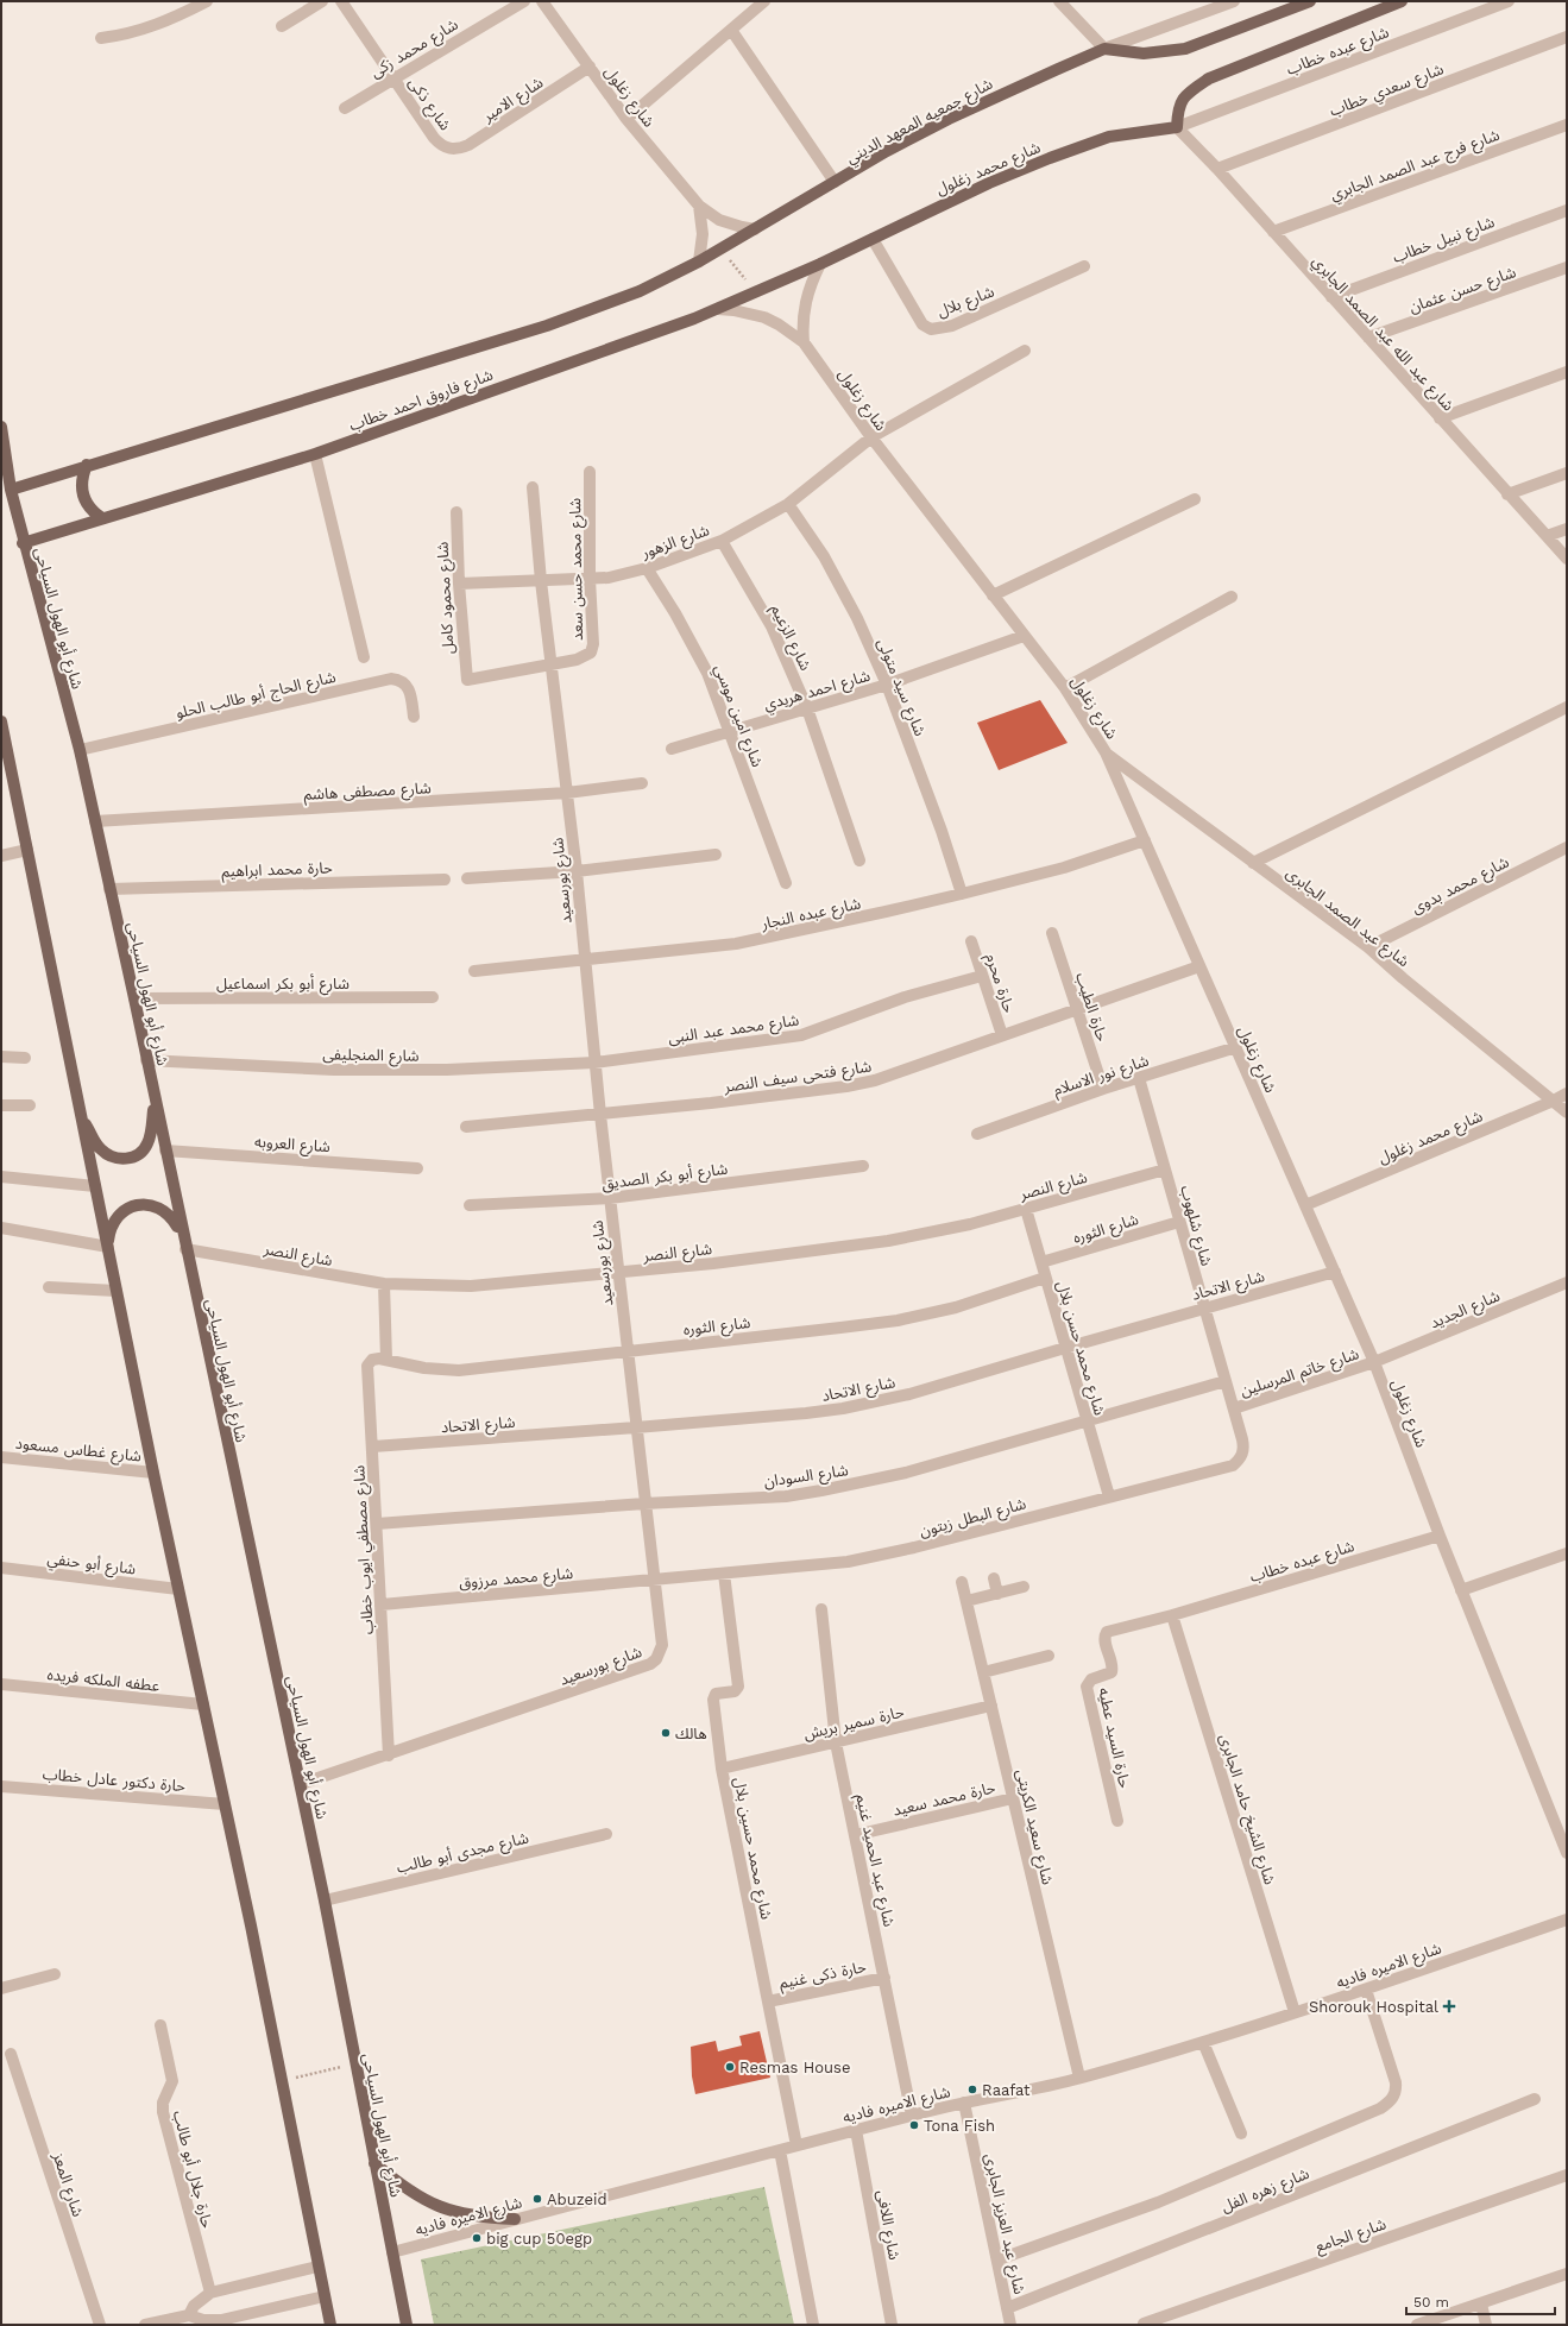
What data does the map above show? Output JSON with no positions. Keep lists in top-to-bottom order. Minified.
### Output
{"streets":{"main road":["شارع جمعيه المعهد الديني","شارع محمد زغلول","شارع فاروق احمد خطاب","شارع أبو الهول السياحى"],"street":["شارع محمد زكى","شارع عبده خطاب","شارع سعدي خطاب","شارع زغلول","شارع الامير","شارع ذكى","شارع فرج عبد الصمد الجابري","شارع نبيل خطاب","شارع حسن عثمان","شارع بلال","شارع عبد الله عبد الصمد الجابري","شارع الزهور","شارع محمد حسن سعد","شارع محمود كامل","شارع الزعيم","شارع سيد متولى","شارع احمد هريدي","شارع الحاج أبو طالب الحلو","شارع امين موسي","شارع مصطفى هاشم","حارة محمد ابراهيم","شارع بورسعيد","شارع محمد بدوى","شارع عبده النجار","شارع عبد الصمد الجابرى","شارع أبو بكر اسماعيل","حارة محرم","حارة الطيب","شارع محمد عبد النبى","شارع المنجليفى","شارع نور الاسلام","شارع فتحى سيف النصر","شارع العروبه","شارع أبو بكر الصديق","شارع النصر","شارع شلهوب","شارع الثوره","شارع الاتحاد","شارع الجديد","شارع محمد حسن بلال","شارع خاتم المرسلين","شارع غطاس مسعود","شارع السودان","شارع البطل زيتون","شارع مصطفي ايوب خطاب","شارع أبو حنفي","شارع محمد مرزوق","عطفه الملكه فريده","حارة سمير بريش","حارة السيد عطيه","حارة دكتور عادل خطاب","حارة محمد سعيد","شارع الشيخ حامد الجابرى","شارع سعيد الكريتى","شارع محمد حسين بلال","شارع مجدى أبو طالب","شارع عبد الحميد غنيم","شارع الاميره فاديه","حارة ذكى غنيم","حارة جلال أبو طالب","شارع المعز","شارع زهره الفل","شارع عبد العزيز الجابرى","شارع اللافى","شارع الجامع"]},"crossings":[["شارع محمد زكى","شارع ذكى"],["شارع عبده خطاب","شارع زغلول"],["شارع عبده خطاب","شارع محمد زغلول"],["شارع عبده خطاب","شارع عبد الله عبد الصمد الجابري"],["شارع عبده خطاب","حارة السيد عطيه"],["شارع عبده خطاب","شارع الشيخ حامد الجابرى"],["شارع سعدي خطاب","شارع عبد الله عبد الصمد الجابري"],["شارع زغلول","شارع الامير"],["شارع زغلول","شارع جمعيه المعهد الديني"],["شارع زغلول","شارع محمد زغلول"],["شارع زغلول","شارع فاروق احمد خطاب"],["شارع زغلول","شارع الزهور"],["شارع زغلول","شارع احمد هريدي"],["شارع زغلول","شارع عبده النجار"],["شارع زغلول","شارع عبد الصمد الجابرى"],["شارع زغلول","شارع نور الاسلام"],["شارع زغلول","شارع فتحى سيف النصر"],["شارع زغلول","شارع الاتحاد"],["شارع زغلول","شارع الجديد"],["شارع زغلول","شارع خاتم المرسلين"],["شارع الامير","شارع ذكى"],["شارع جمعيه المعهد الديني","شارع فاروق احمد خطاب"],["شارع فرج عبد الصمد الجابري","شارع عبد الله عبد الصمد الجابري"],["شارع محمد زغلول","شارع بلال"],["شارع محمد زغلول","شارع عبد الله عبد الصمد الجابري"],["شارع محمد زغلول","شارع فاروق احمد خطاب"],["شارع محمد زغلول","شارع عبد الصمد الجابرى"],["شارع نبيل خطاب","شارع عبد الله عبد الصمد الجابري"],["شارع حسن عثمان","شارع عبد الله عبد الصمد الجابري"],["شارع فاروق احمد خطاب","شارع أبو الهول السياحى"],["شارع الزهور","شارع محمد حسن سعد"],["شارع الزهور","شارع محمود كامل"],["شارع الزهور","شارع الزعيم"],["شارع الزهور","شارع سيد متولى"],["شارع الزهور","شارع امين موسي"],["شارع الزهور","شارع بورسعيد"],["شارع محمد حسن سعد","شارع محمود كامل"],["شارع محمد حسن سعد","شارع بورسعيد"],["شارع محمود كامل","شارع بورسعيد"],["شارع أبو الهول السياحى","شارع الحاج أبو طالب الحلو"],["شارع أبو الهول السياحى","شارع مصطفى هاشم"],["شارع أبو الهول السياحى","حارة محمد ابراهيم"],["شارع أبو الهول السياحى","شارع بورسعيد"],["شارع أبو الهول السياحى","شارع أبو بكر اسماعيل"],["شارع أبو الهول السياحى","شارع المنجليفى"],["شارع أبو الهول السياحى","شارع العروبه"],["شارع أبو الهول السياحى","شارع النصر"],["شارع أبو الهول السياحى","شارع مجدى أبو طالب"],["شارع أبو الهول السياحى","شارع الاميره فاديه"],["شارع الزعيم","شارع احمد هريدي"],["شارع سيد متولى","شارع احمد هريدي"],["شارع سيد متولى","شارع عبده النجار"],["شارع احمد هريدي","شارع امين موسي"],["شارع مصطفى هاشم","شارع بورسعيد"],["شارع بورسعيد","شارع عبده النجار"],["شارع بورسعيد","شارع محمد عبد النبى"],["شارع بورسعيد","شارع المنجليفى"],["شارع بورسعيد","شارع فتحى سيف النصر"],["شارع بورسعيد","شارع أبو بكر الصديق"],["شارع بورسعيد","شارع النصر"],["شارع بورسعيد","شارع الثوره"],["شارع بورسعيد","شارع الاتحاد"],["شارع بورسعيد","شارع السودان"],["شارع بورسعيد","شارع البطل زيتون"],["شارع بورسعيد","شارع مصطفي ايوب خطاب"],["شارع بورسعيد","شارع محمد مرزوق"],["شارع محمد بدوى","شارع عبد الصمد الجابرى"],["حارة محرم","شارع محمد عبد النبى"],["حارة محرم","شارع فتحى سيف النصر"],["حارة الطيب","شارع نور الاسلام"],["حارة الطيب","شارع فتحى سيف النصر"],["شارع محمد عبد النبى","شارع المنجليفى"],["شارع نور الاسلام","شارع شلهوب"],["شارع النصر","شارع شلهوب"],["شارع النصر","شارع محمد حسن بلال"],["شارع شلهوب","شارع الثوره"],["شارع شلهوب","شارع الاتحاد"],["شارع شلهوب","شارع خاتم المرسلين"],["شارع شلهوب","شارع السودان"],["شارع شلهوب","شارع البطل زيتون"],["شارع الثوره","شارع محمد حسن بلال"],["شارع الثوره","شارع مصطفي ايوب خطاب"],["شارع الاتحاد","شارع محمد حسن بلال"],["شارع الاتحاد","شارع مصطفي ايوب خطاب"],["شارع الجديد","شارع خاتم المرسلين"],["شارع محمد حسن بلال","شارع السودان"],["شارع محمد حسن بلال","شارع البطل زيتون"],["شارع خاتم المرسلين","شارع البطل زيتون"],["شارع السودان","شارع مصطفي ايوب خطاب"],["شارع البطل زيتون","شارع محمد مرزوق"],["شارع البطل زيتون","شارع محمد حسين بلال"],["شارع مصطفي ايوب خطاب","شارع محمد مرزوق"],["حارة سمير بريش","شارع سعيد الكريتى"],["حارة سمير بريش","شارع محمد حسين بلال"],["حارة سمير بريش","شارع عبد الحميد غنيم"],["حارة السيد عطيه","شارع الشيخ حامد الجابرى"],["حارة محمد سعيد","شارع سعيد الكريتى"],["حارة محمد سعيد","شارع عبد الحميد غنيم"],["شارع الشيخ حامد الجابرى","شارع الاميره فاديه"],["شارع سعيد الكريتى","شارع الاميره فاديه"],["شارع محمد حسين بلال","شارع الاميره فاديه"],["شارع محمد حسين بلال","حارة ذكى غنيم"],["شارع عبد الحميد غنيم","شارع الاميره فاديه"],["شارع عبد الحميد غنيم","حارة ذكى غنيم"],["شارع الاميره فاديه","شارع عبد العزيز الجابرى"],["شارع الاميره فاديه","شارع اللافى"],["شارع زهره الفل","شارع عبد العزيز الجابرى"]],"places":{"other":["هالك","Resmas House","Raafat","Tona Fish","Abuzeid","big cup 50egp"],"health":["Shorouk Hospital"]},"scale_bar":"50 m"}
